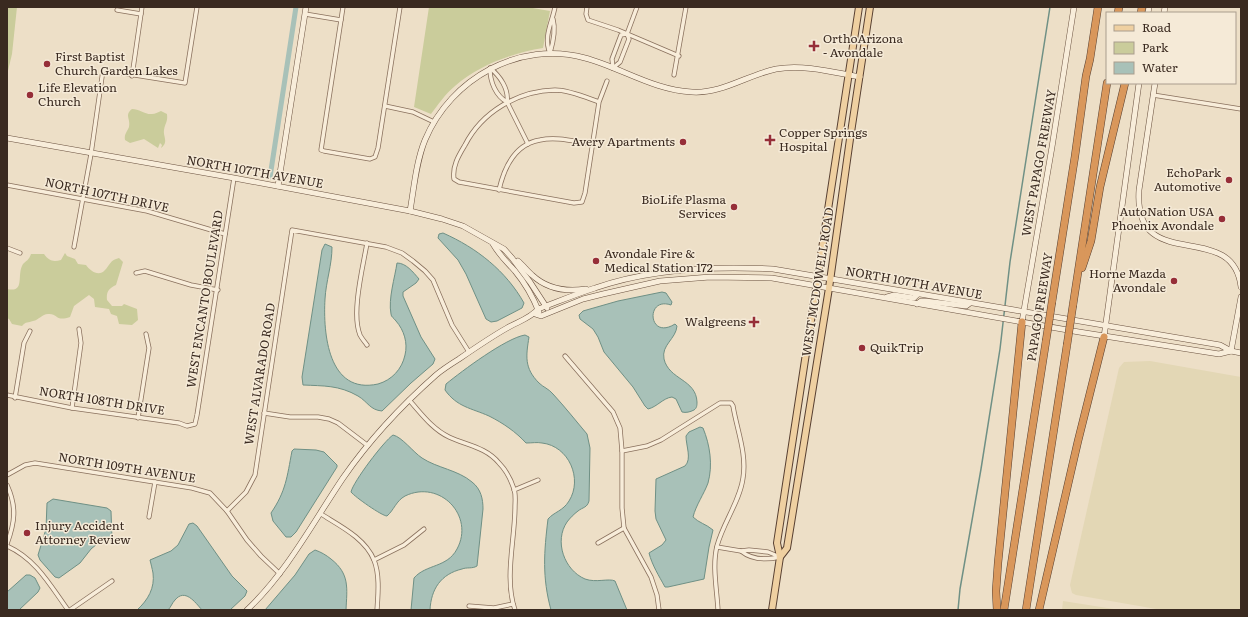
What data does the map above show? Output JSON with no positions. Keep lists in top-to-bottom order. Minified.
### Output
{"streets":{"highway":["PAPAGO FREEWAY"],"main road":["WEST PAPAGO FREEWAY","NORTH 107TH AVENUE","WEST MCDOWELL ROAD"],"street":["NORTH 107TH DRIVE","WEST ENCANTO BOULEVARD","WEST ALVARADO ROAD","NORTH 108TH DRIVE","NORTH 109TH AVENUE"]},"crossings":[["WEST PAPAGO FREEWAY","NORTH 107TH AVENUE"],["NORTH 107TH AVENUE","WEST MCDOWELL ROAD"],["NORTH 107TH AVENUE","WEST ENCANTO BOULEVARD"],["NORTH 107TH DRIVE","WEST ENCANTO BOULEVARD"],["WEST ENCANTO BOULEVARD","NORTH 108TH DRIVE"],["WEST ALVARADO ROAD","NORTH 109TH AVENUE"]],"places":{"health":["OrthoArizona - Avondale","Copper Springs Hospital","Walgreens"],"other":["First Baptist Church Garden Lakes","Life Elevation Church","Avery Apartments","EchoPark Automotive","BioLife Plasma Services","AutoNation USA Phoenix Avondale","Avondale Fire & Medical Station 172","Horne Mazda Avondale","QuikTrip","Injury Accident Attorney Review"]},"legend":["Road","Park","Water"]}
